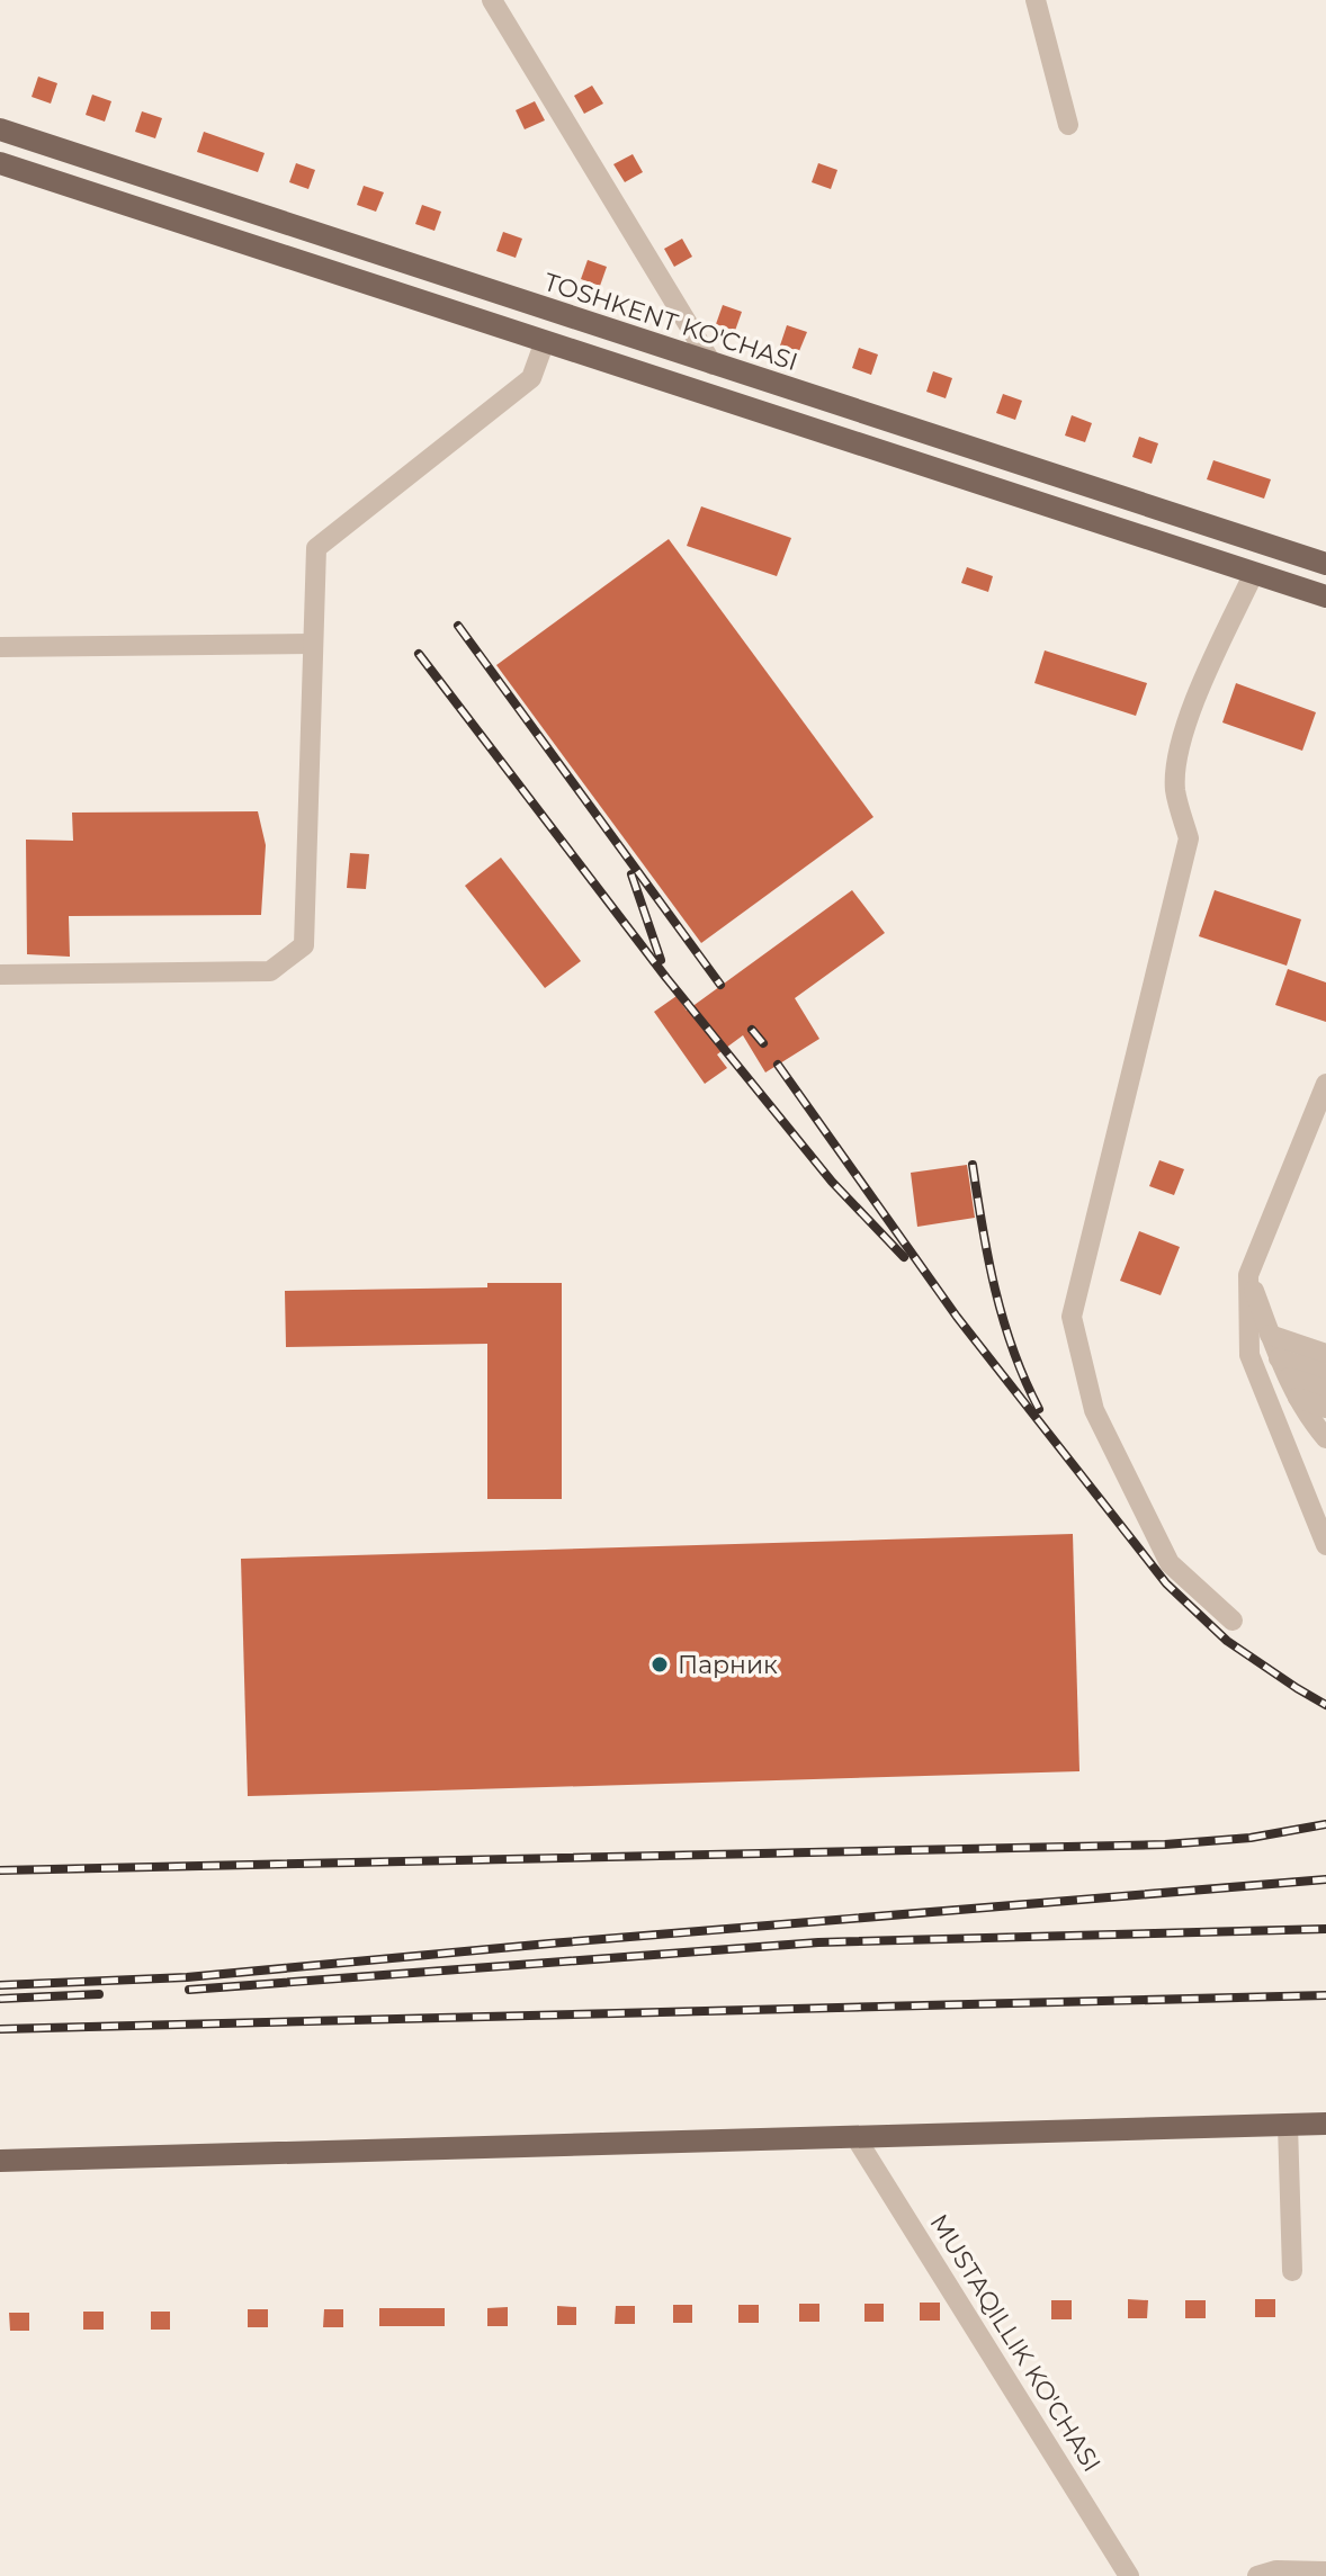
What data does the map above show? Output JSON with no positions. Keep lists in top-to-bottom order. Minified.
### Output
{"streets":{"main road":["TOSHKENT KO'CHASI"],"street":["MUSTAQILLIK KO'CHASI"]},"places":["Парник"]}
